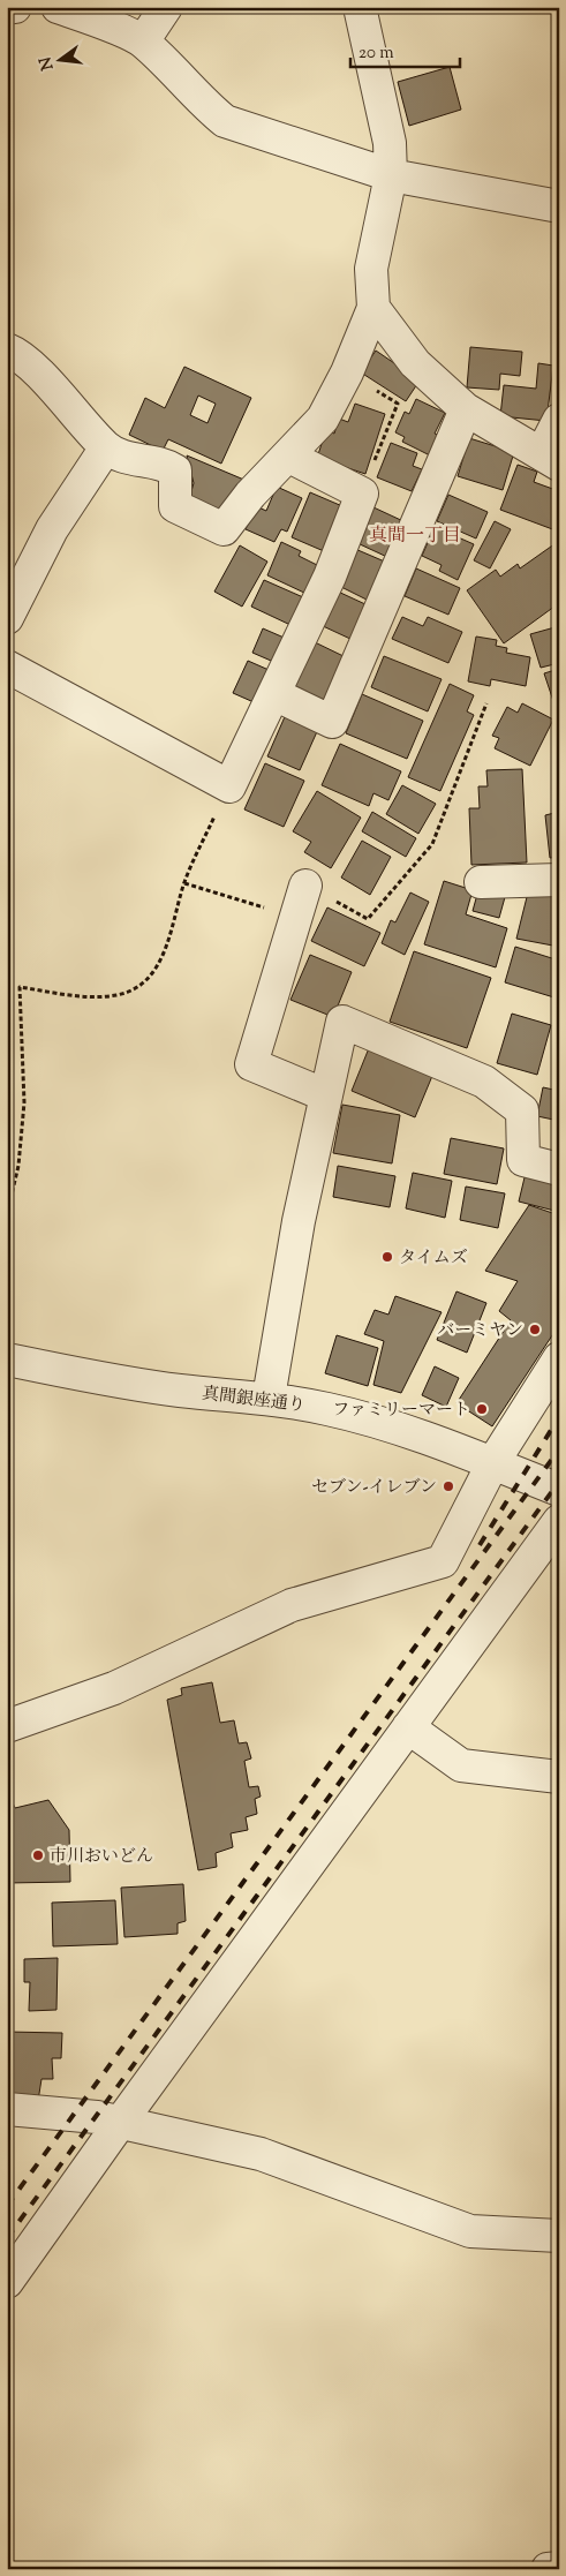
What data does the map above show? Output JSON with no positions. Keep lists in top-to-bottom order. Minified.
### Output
{"streets":{"street":["真間銀座通り"]},"districts":["真間一丁目"],"places":["タイムズ","バーミヤン","ファミリーマート","セブン-イレブン","市川おいどん"],"scale_bar":"20 m","north":"left"}
